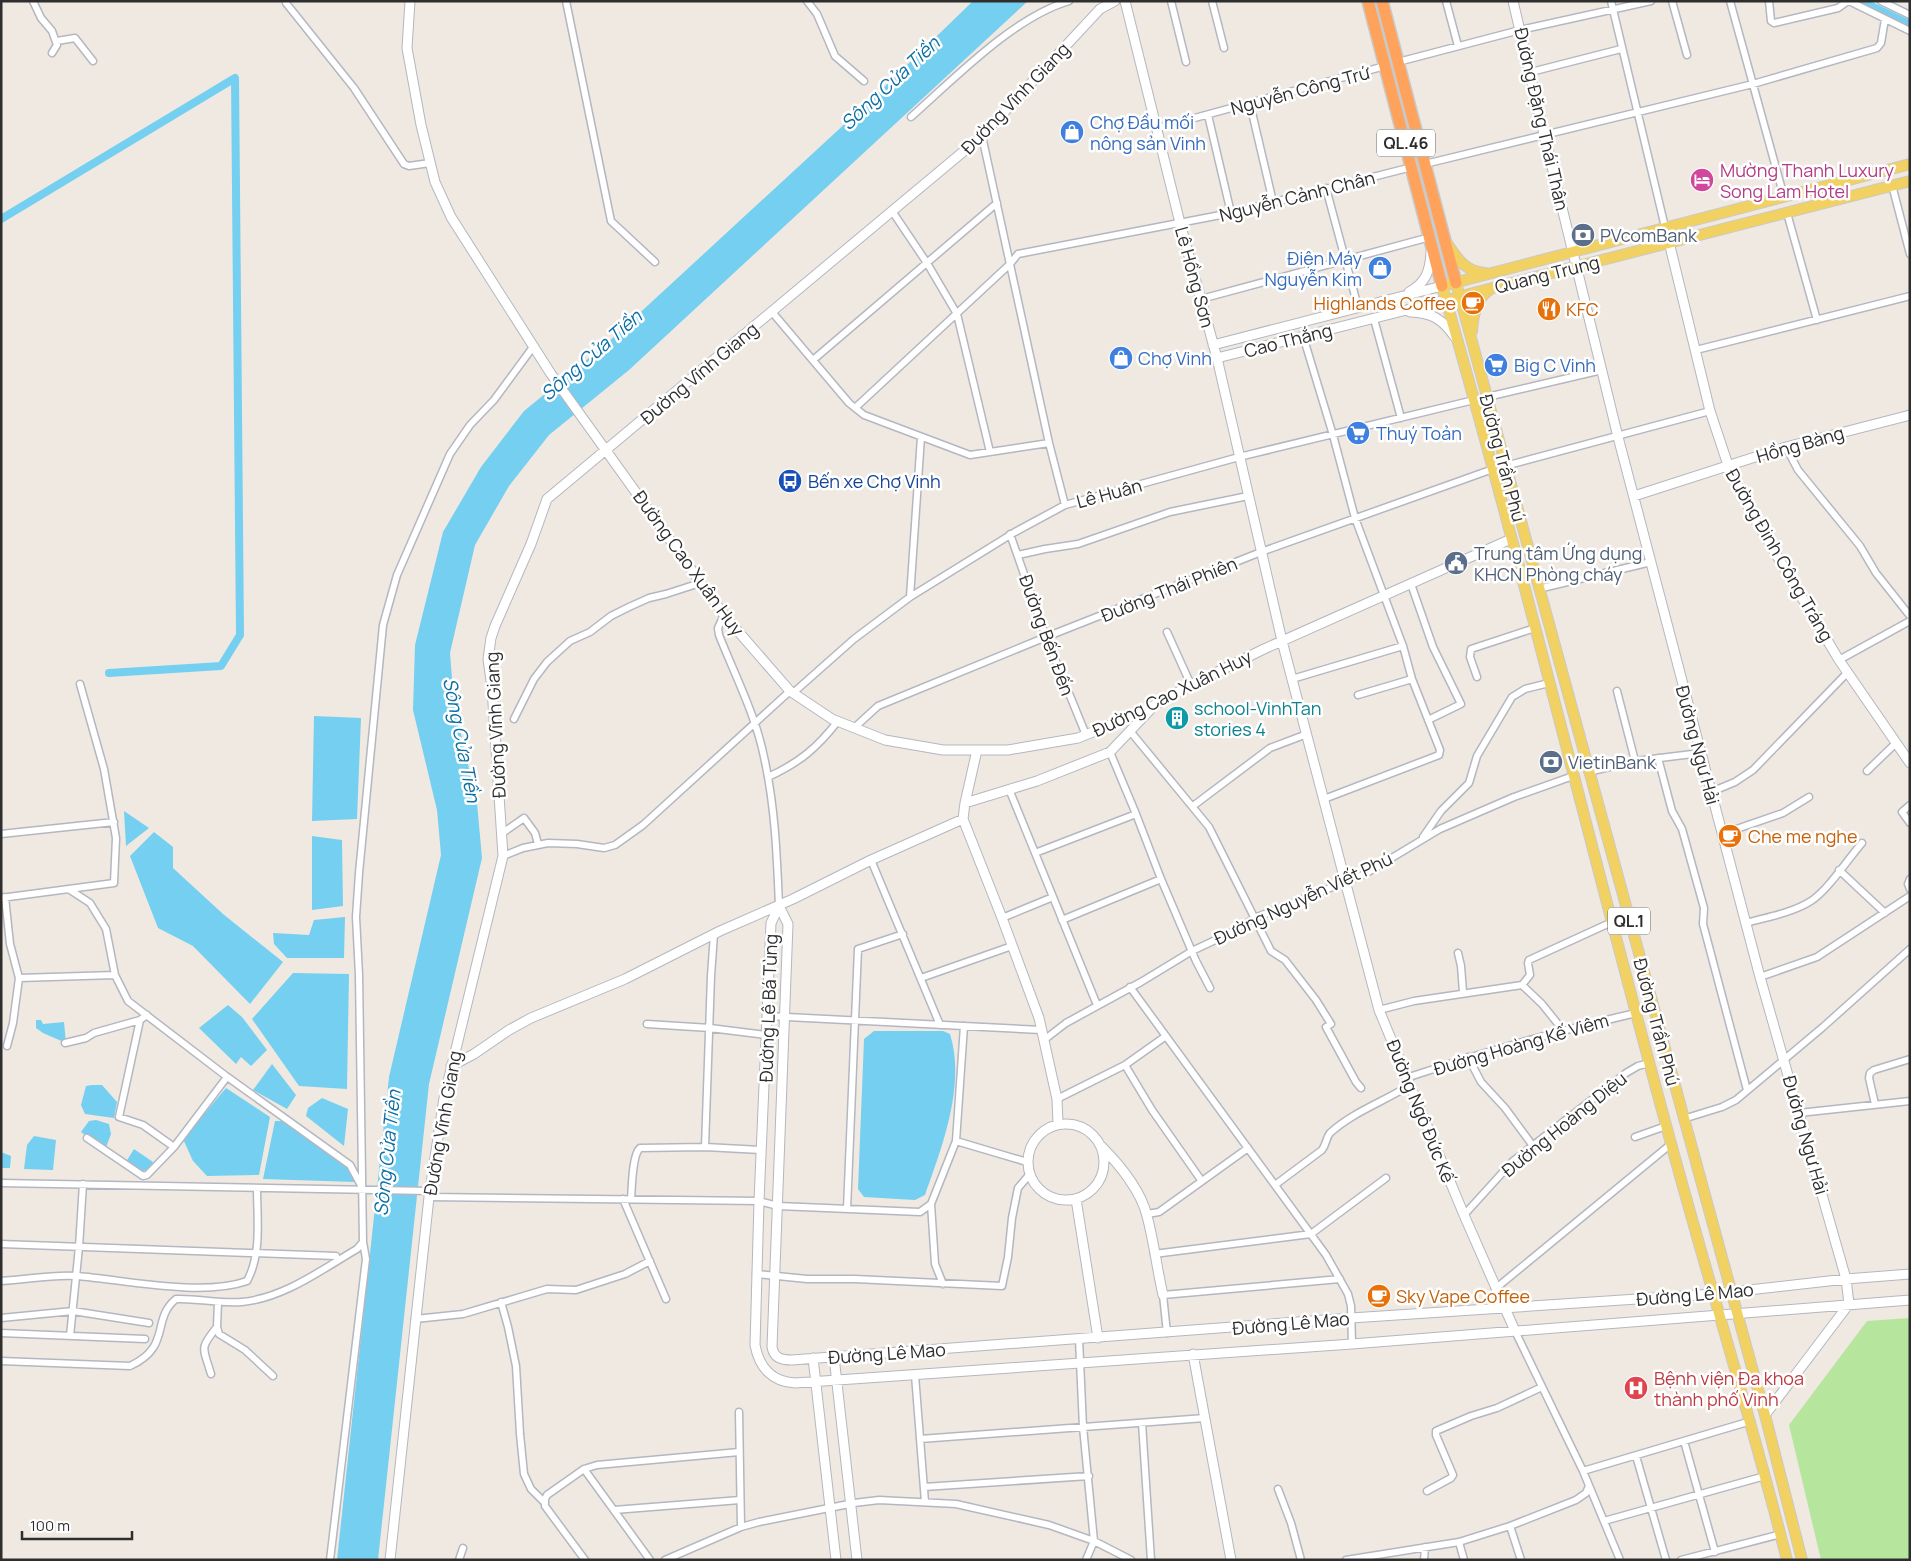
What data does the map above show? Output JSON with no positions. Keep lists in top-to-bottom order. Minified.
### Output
{"streets":{"highway":["QL.46"],"main road":["Quang Trung","Đường Trần Phú","QL.1"],"street":["Nguyễn Công Trứ","Đường Vĩnh Giang","Đường Đặng Thái Thân","Nguyễn Cảnh Chân","Lê Hồng Sơn","Cao Thắng","Hồng Bàng","Lê Huân","Đường Đinh Công Tráng","Đường Cao Xuân Huy","Đường Thái Phiên","Đường Bến Đến","Đường Ngư Hải","Đường Nguyễn Viết Phú","Đường Lê Bá Tùng","Đường Hoàng Kế Viêm","Đường Ngô Đức Kế","Đường Hoàng Diệu","Đường Lê Mao"]},"crossings":[["Nguyễn Công Trứ","QL.46"],["Nguyễn Công Trứ","Lê Hồng Sơn"],["Đường Vĩnh Giang","Lê Huân"],["Đường Vĩnh Giang","Đường Cao Xuân Huy"],["Đường Đặng Thái Thân","Quang Trung"],["Đường Đặng Thái Thân","Đường Ngư Hải"],["QL.46","Nguyễn Cảnh Chân"],["QL.46","Quang Trung"],["QL.46","Đường Trần Phú"],["Nguyễn Cảnh Chân","Lê Hồng Sơn"],["Quang Trung","Cao Thắng"],["Quang Trung","Đường Trần Phú"],["Quang Trung","Đường Đinh Công Tráng"],["Quang Trung","Đường Ngư Hải"],["Lê Hồng Sơn","Cao Thắng"],["Lê Hồng Sơn","Lê Huân"],["Lê Hồng Sơn","Đường Cao Xuân Huy"],["Lê Hồng Sơn","Đường Thái Phiên"],["Lê Hồng Sơn","Đường Ngô Đức Kế"],["Cao Thắng","Đường Trần Phú"],["Hồng Bàng","Đường Đinh Công Tráng"],["Hồng Bàng","Đường Ngư Hải"],["Đường Trần Phú","Lê Huân"],["Đường Trần Phú","Đường Cao Xuân Huy"],["Đường Trần Phú","Đường Thái Phiên"],["Đường Trần Phú","Đường Nguyễn Viết Phú"],["Đường Trần Phú","Đường Hoàng Kế Viêm"],["Đường Trần Phú","Đường Hoàng Diệu"],["Đường Trần Phú","Đường Lê Mao"],["Lê Huân","Đường Cao Xuân Huy"],["Lê Huân","Đường Bến Đến"],["Đường Cao Xuân Huy","Đường Thái Phiên"],["Đường Cao Xuân Huy","Đường Bến Đến"],["Đường Cao Xuân Huy","Đường Ngô Đức Kế"],["Đường Thái Phiên","Đường Bến Đến"],["Đường Ngư Hải","Đường Lê Mao"],["Đường Nguyễn Viết Phú","Đường Ngô Đức Kế"],["Đường Lê Bá Tùng","Đường Lê Mao"],["Đường Hoàng Kế Viêm","Đường Ngô Đức Kế"],["Đường Ngô Đức Kế","Đường Hoàng Diệu"],["Đường Ngô Đức Kế","Đường Lê Mao"]],"water":["Sông Cửa Tiền"],"places":{"shop":["Chợ Đầu mối nông sản Vinh","Điện Máy Nguyễn Kim","Chợ Vinh"],"hotel":["Mường Thanh Luxury Song Lam Hotel"],"bank":["PVcomBank","VietinBank"],"cafe":["Highlands Coffee","Che me nghe","Sky Vape Coffee"],"restaurant":["KFC"],"supermarket":["Big C Vinh","Thuý Toản"],"bus stop":["Bến xe Chợ Vinh"],"public building":["Trung tâm Ứng dụng KHCN Phòng cháy"],"building":["school-VinhTan stories 4"],"hospital":["Bệnh viện Đa khoa thành phố Vinh"]},"scale_bar":"100 m"}
